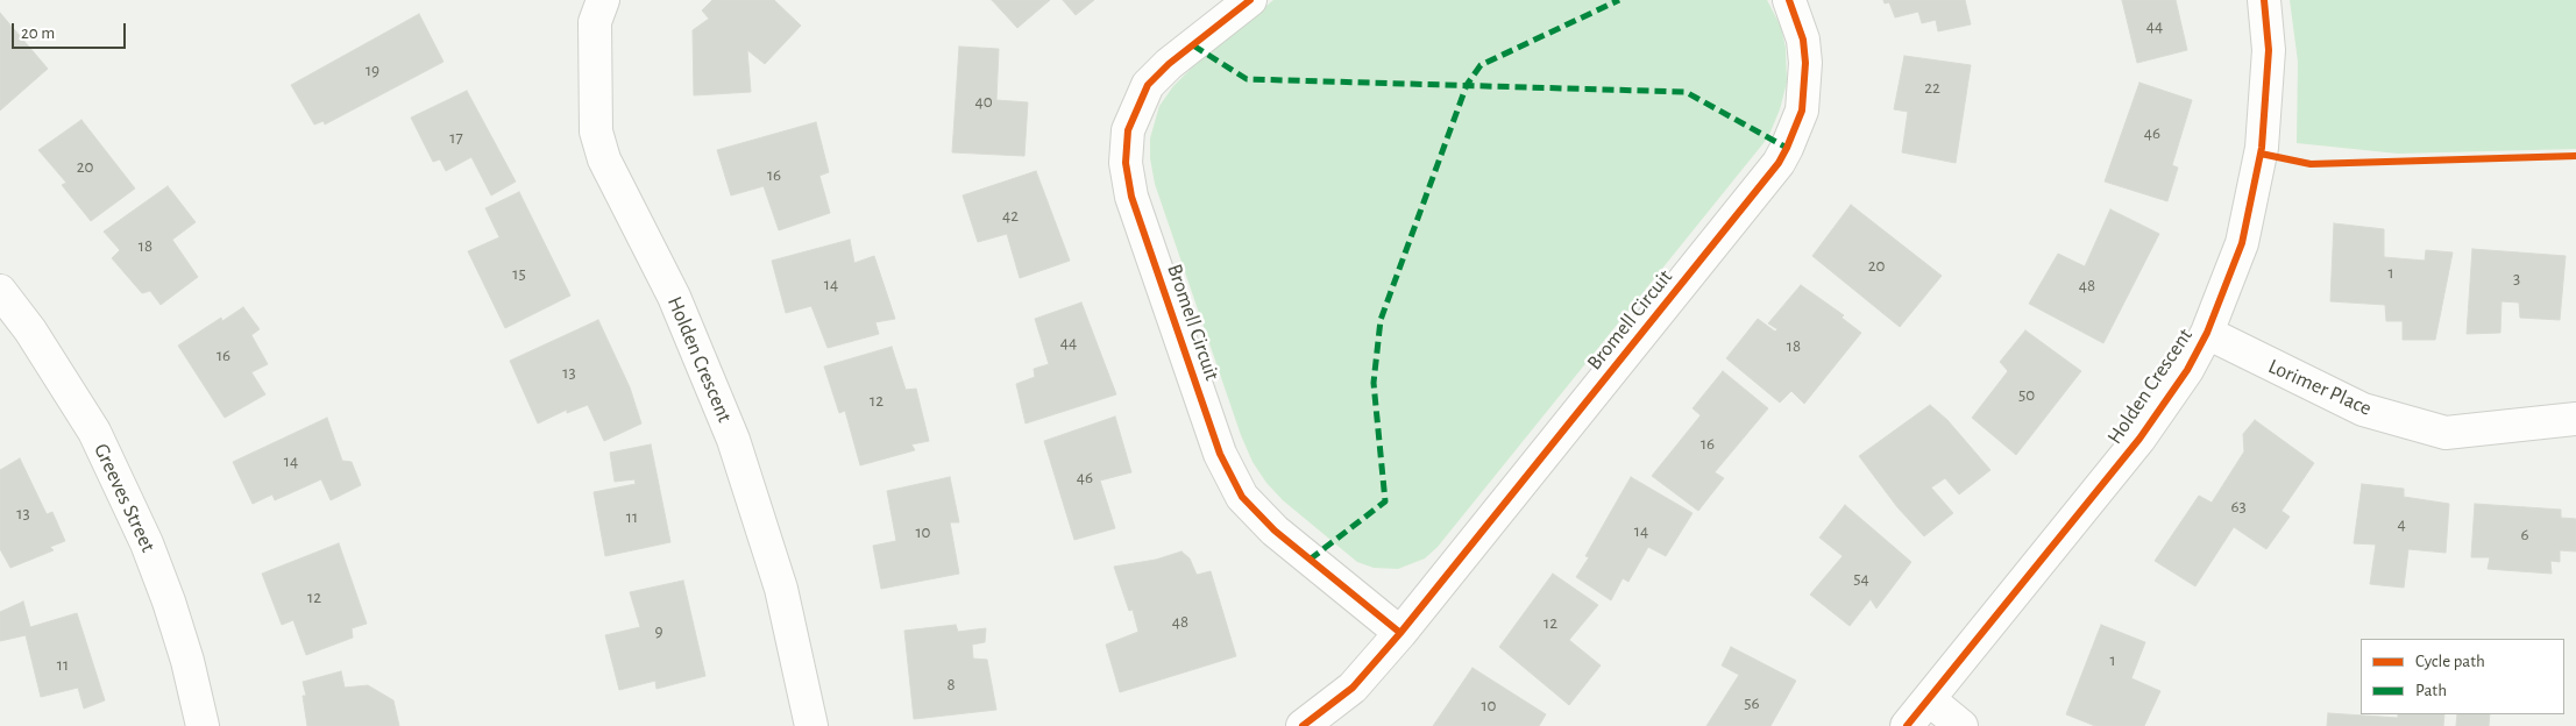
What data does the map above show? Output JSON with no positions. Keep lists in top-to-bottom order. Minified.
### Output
{"streets":{"street":["Bromell Circuit","Holden Crescent","Lorimer Place","Greeves Street"]},"crossings":[["Holden Crescent","Lorimer Place"]],"house_numbers":["44","19","22","40","46","17","20","16","42","18","20","1","15","3","14","48","44","18","16","13","50","12","16","14","46","63","13","11","4","14","10","6","54","12","48","12","9","1","11","8","56","10"],"legend":["Cycle path","Path"],"scale_bar":"20 m"}
